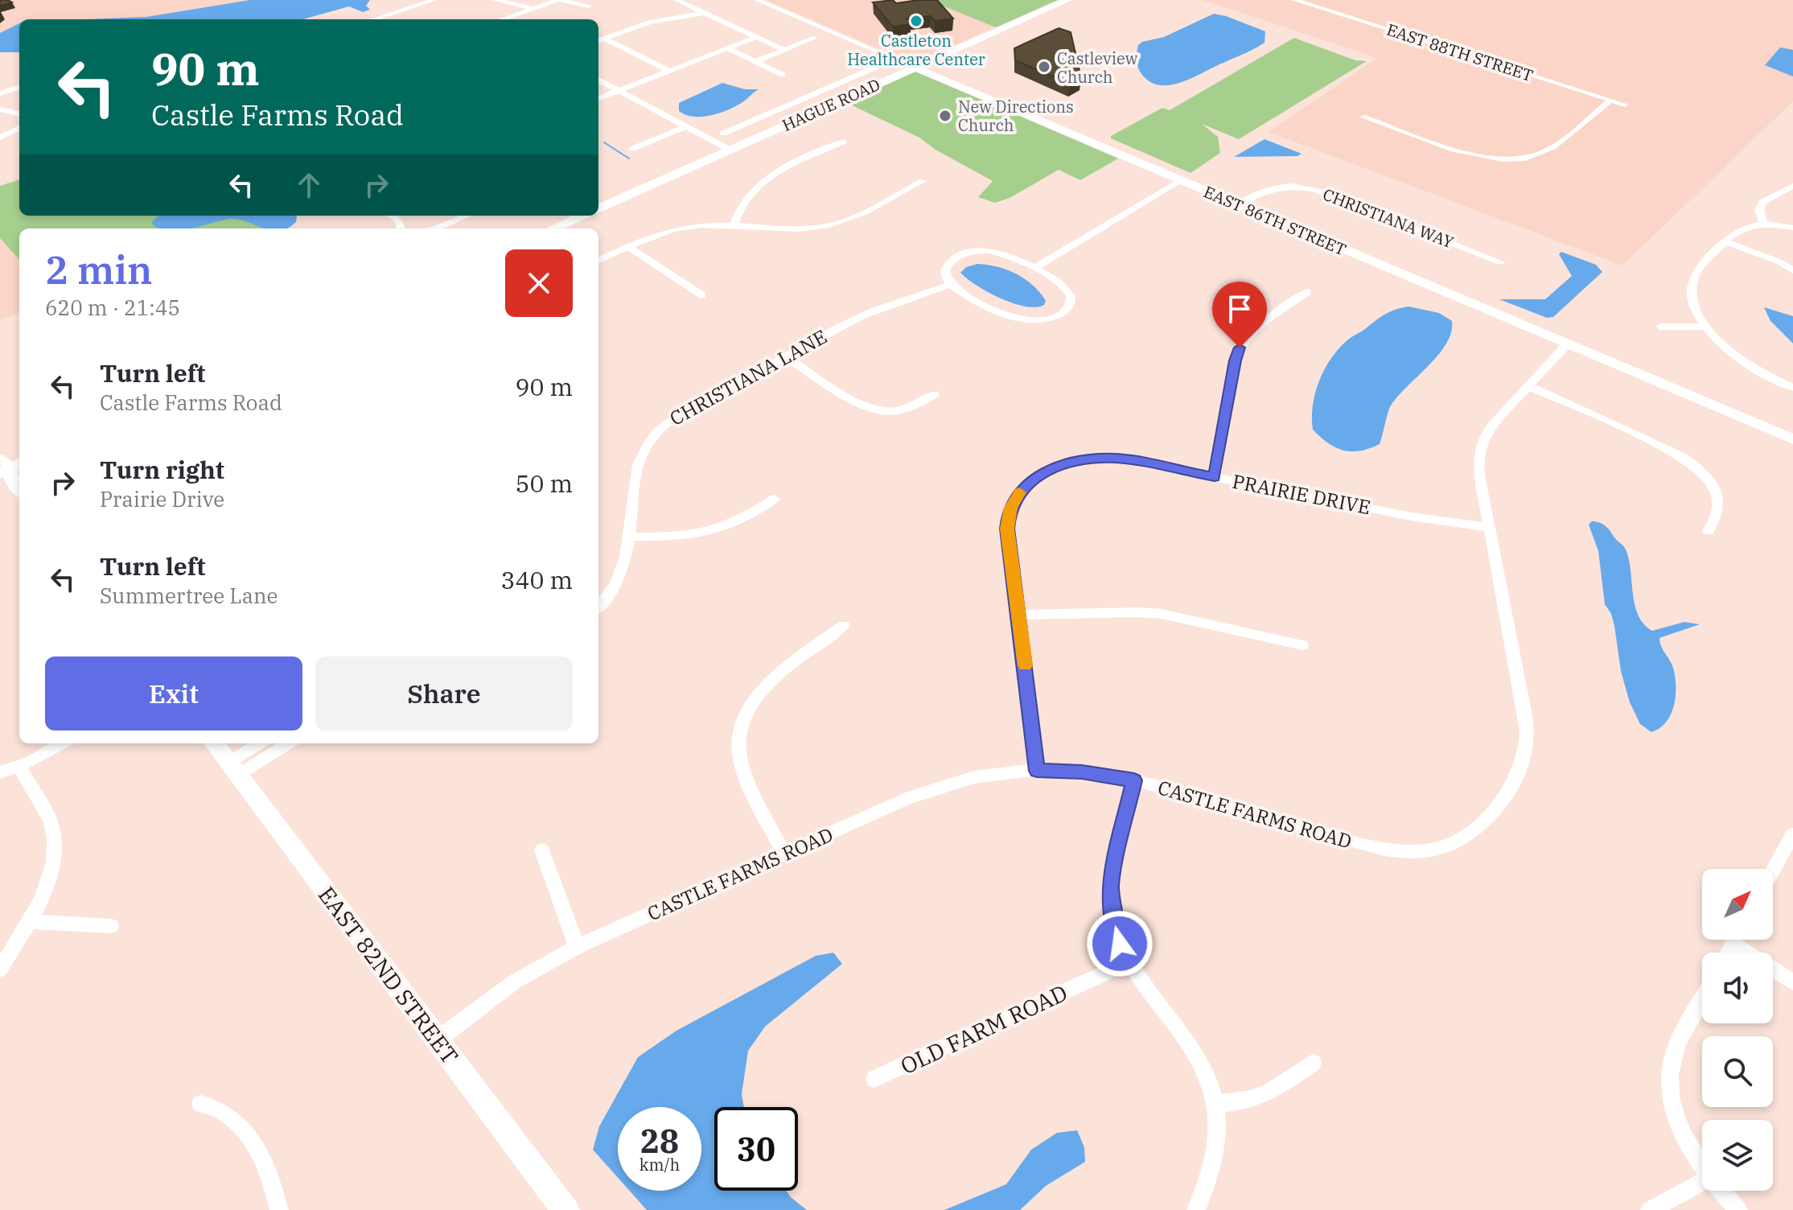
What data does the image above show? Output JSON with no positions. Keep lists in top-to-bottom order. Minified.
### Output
{"streets":{"main road":["EAST 82ND STREET"],"street":["EAST 88TH STREET","HAGUE ROAD","CHRISTIANA WAY","EAST 86TH STREET","CHRISTIANA LANE","PRAIRIE DRIVE","CASTLE FARMS ROAD","OLD FARM ROAD"]},"crossings":[["HAGUE ROAD","EAST 86TH STREET"],["CHRISTIANA WAY","EAST 86TH STREET"],["EAST 86TH STREET","CASTLE FARMS ROAD"],["PRAIRIE DRIVE","CASTLE FARMS ROAD"],["CASTLE FARMS ROAD","EAST 82ND STREET"]],"places":["Castleton Healthcare Center","Castleview Church","New Directions Church"],"north":"top right","page":{"turn":["90 m","Castle Farms Road"],"heading":["2 min","620 m · 21:45"],"list":[{"name":"Turn left","note":"Castle Farms Road","value":"90 m"},{"name":"Turn right","note":"Prairie Drive","value":"50 m"},{"name":"Turn left","note":"Summertree Lane","value":"340 m"}],"buttons":["Exit","Share"],"speed":"28 km/h","limit":"30"}}
